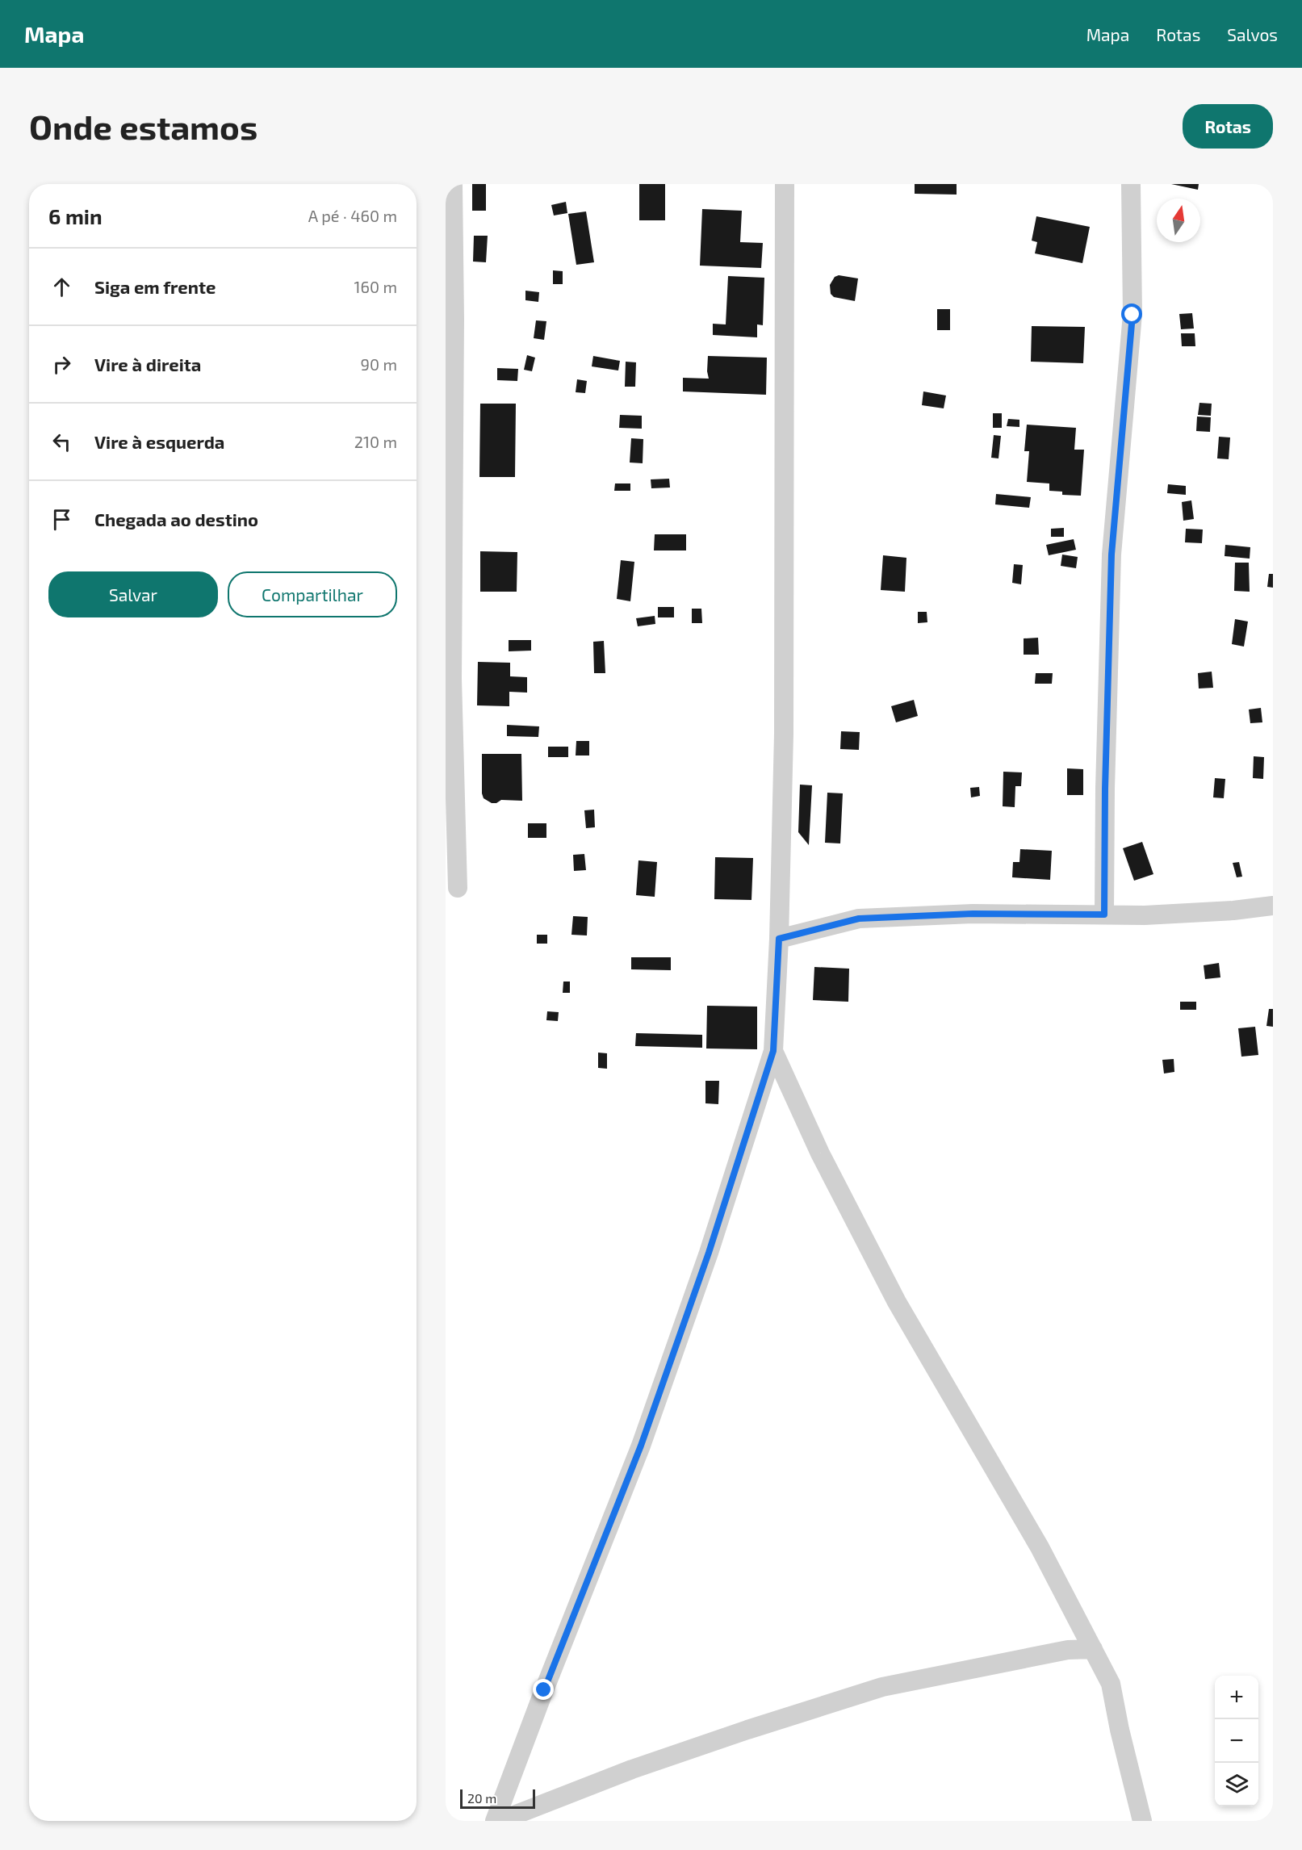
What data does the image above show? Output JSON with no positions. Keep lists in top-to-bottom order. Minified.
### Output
{"scale_bar":"20 m","north":"top","page":{"header":"Mapa","nav":["Mapa","Rotas","Salvos"],"buttons":["Rotas",["Salvar","Compartilhar"]],"title":"Onde estamos","heading":["6 min","A pé · 460 m"],"list":[["Siga em frente","160 m"],["Vire à direita","90 m"],["Vire à esquerda","210 m"],"Chegada ao destino"],"map_buttons":["+","−"],"scale":"20 m"}}
